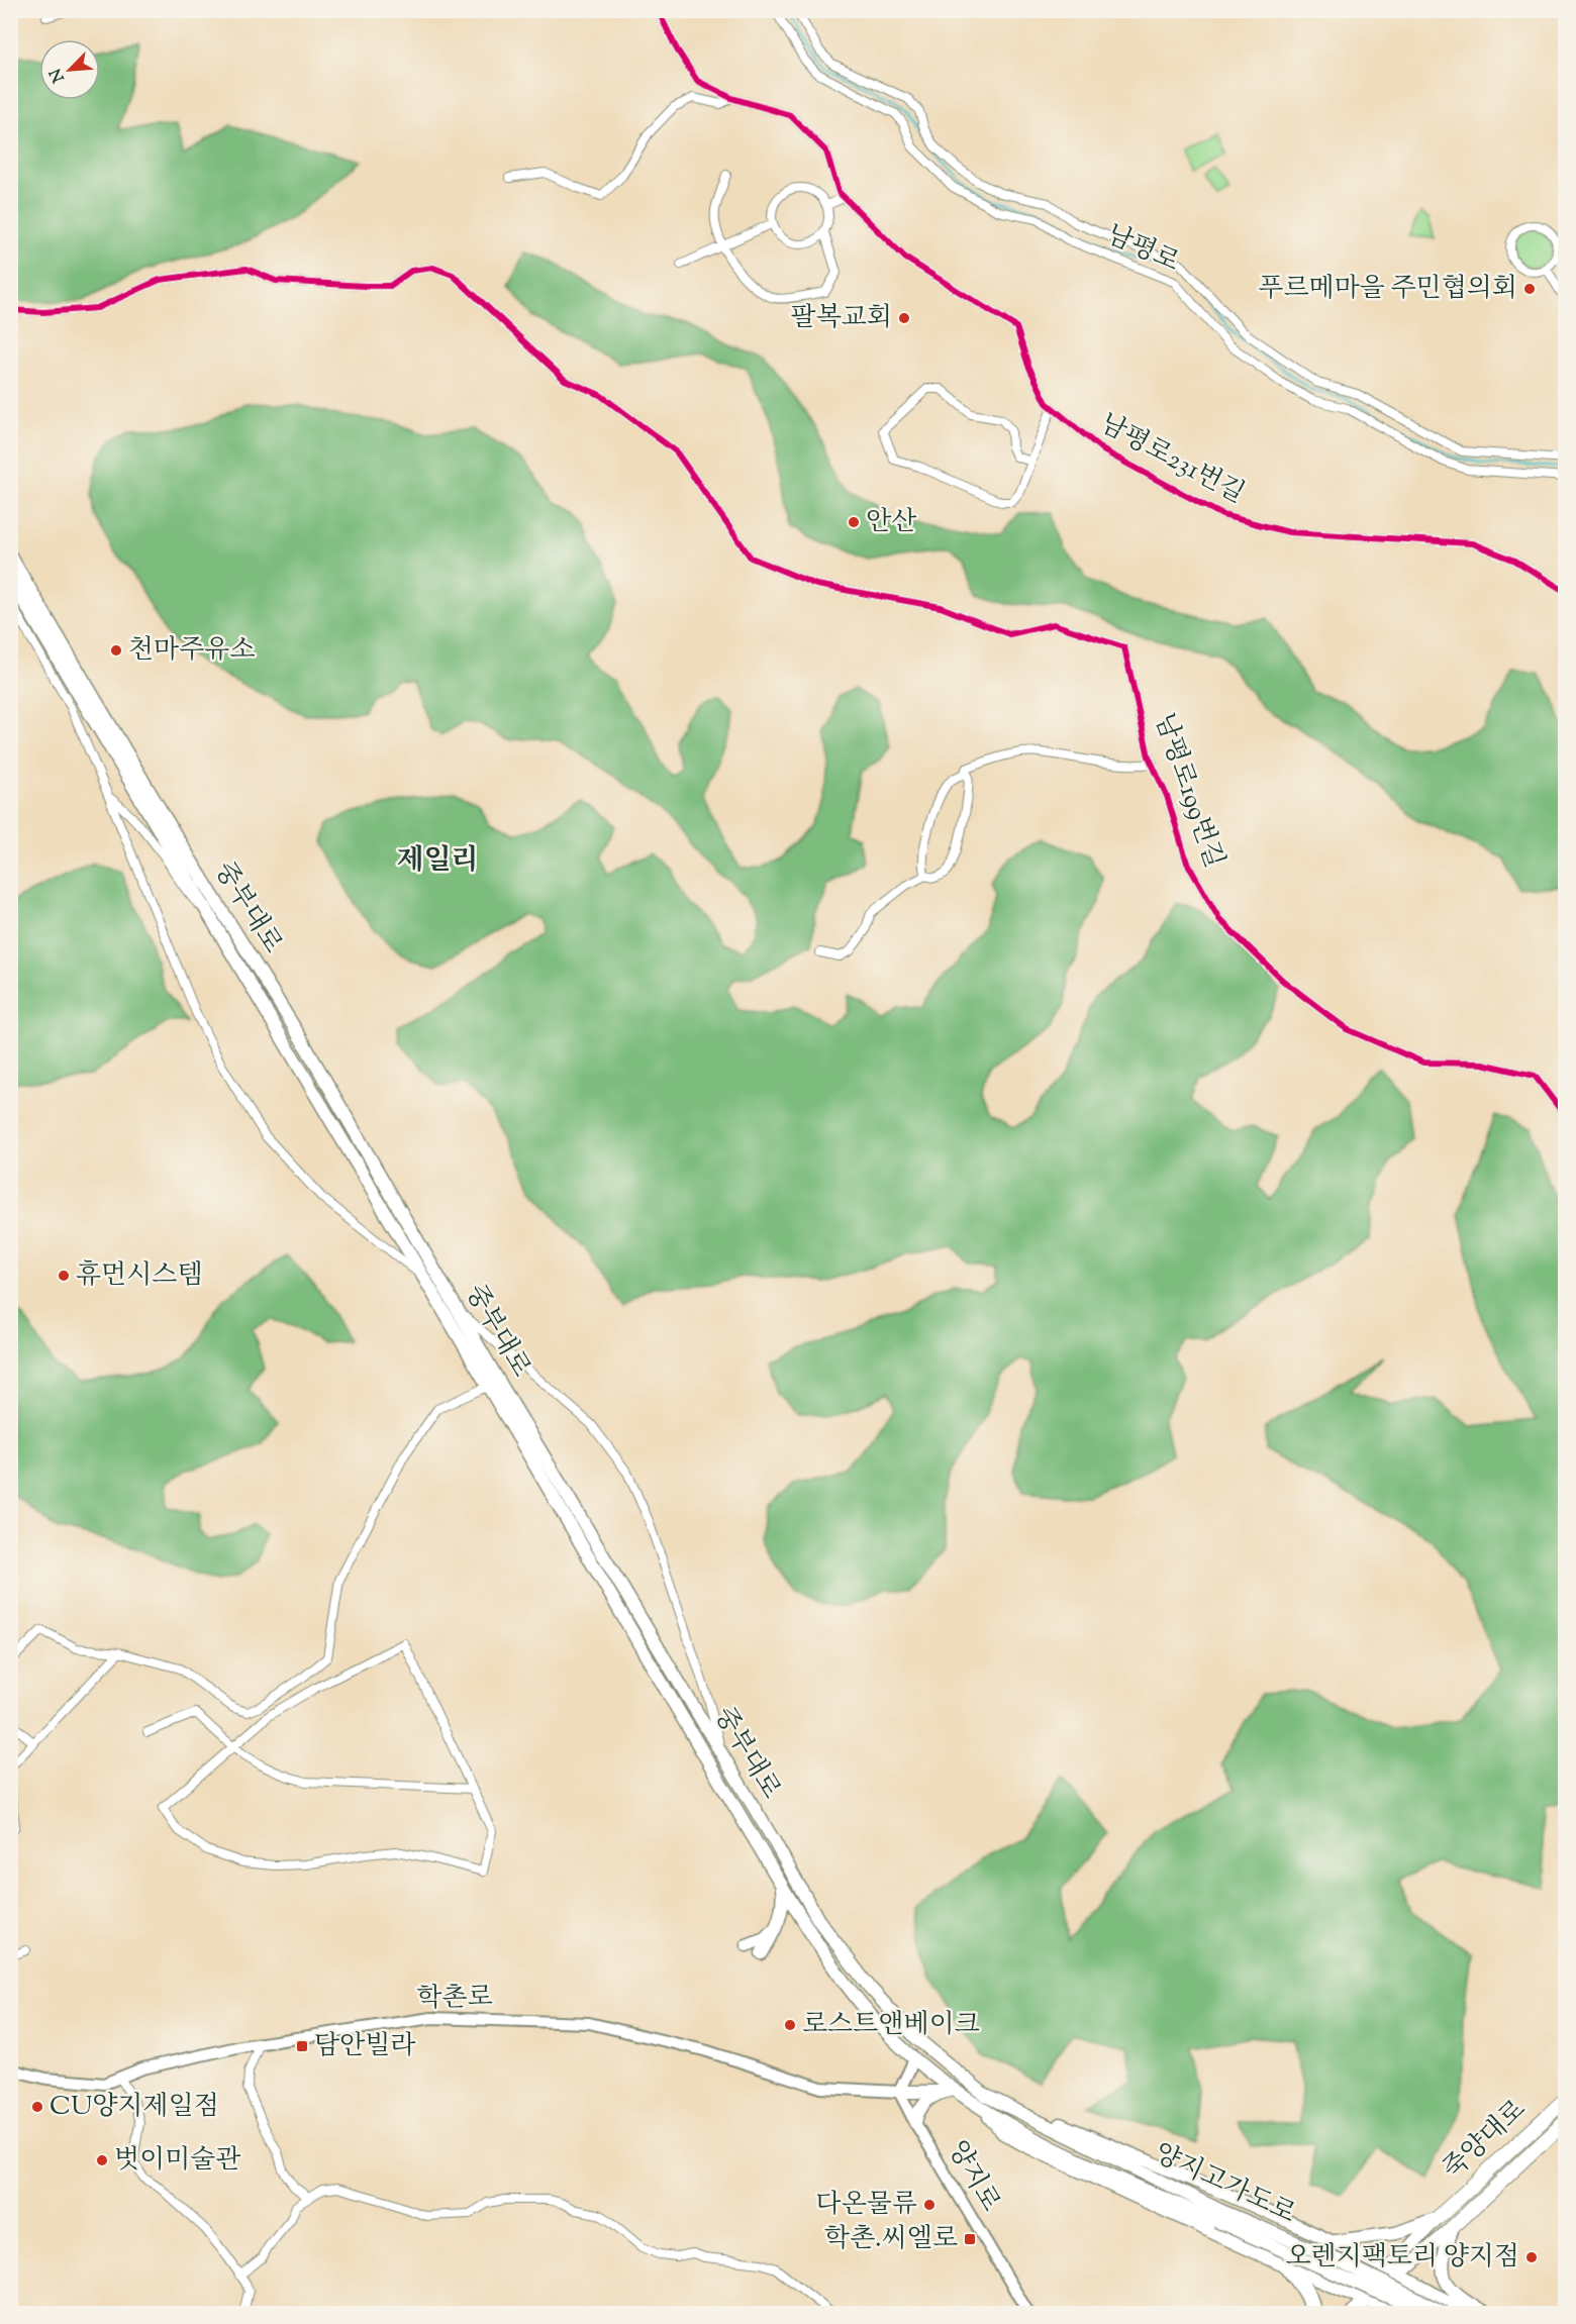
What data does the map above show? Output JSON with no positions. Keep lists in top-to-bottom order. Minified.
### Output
{"streets":{"highway":["죽양대로"],"main road":["중부대로","양지고가도로"],"street":["남평로","남평로231번길","남평로199번길","학촌로","양지로"]},"crossings":[["중부대로","양지고가도로"],["학촌로","양지로"]],"districts":["제일리"],"places":{"other":["푸르메마을 주민협의회","팔복교회","안산","천마주유소","휴먼시스템","로스트앤베이크","CU양지제일점","벗이미술관","다온물류","오렌지팩토리 양지점"],"transit":["담안빌라","학촌.씨엘로"]},"north":"bottom left"}
